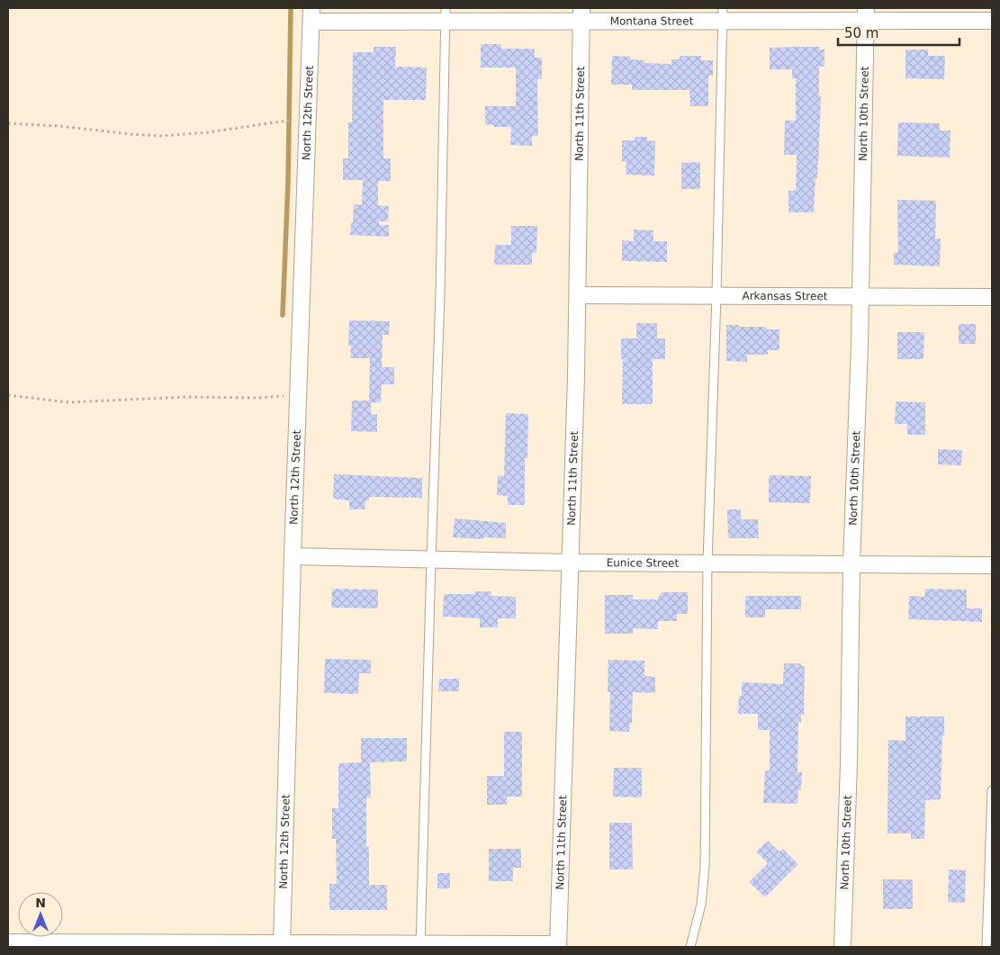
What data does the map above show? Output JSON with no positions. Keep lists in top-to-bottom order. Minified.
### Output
{"streets":{"street":["Montana Street","North 12th Street","North 11th Street","North 10th Street","Arkansas Street","Eunice Street"]},"crossings":[["Montana Street","North 12th Street"],["Montana Street","North 11th Street"],["Montana Street","North 10th Street"],["North 12th Street","Eunice Street"],["North 11th Street","Arkansas Street"],["North 11th Street","Eunice Street"],["North 10th Street","Arkansas Street"],["North 10th Street","Eunice Street"]],"scale_bar":"50 m","north":"top"}
